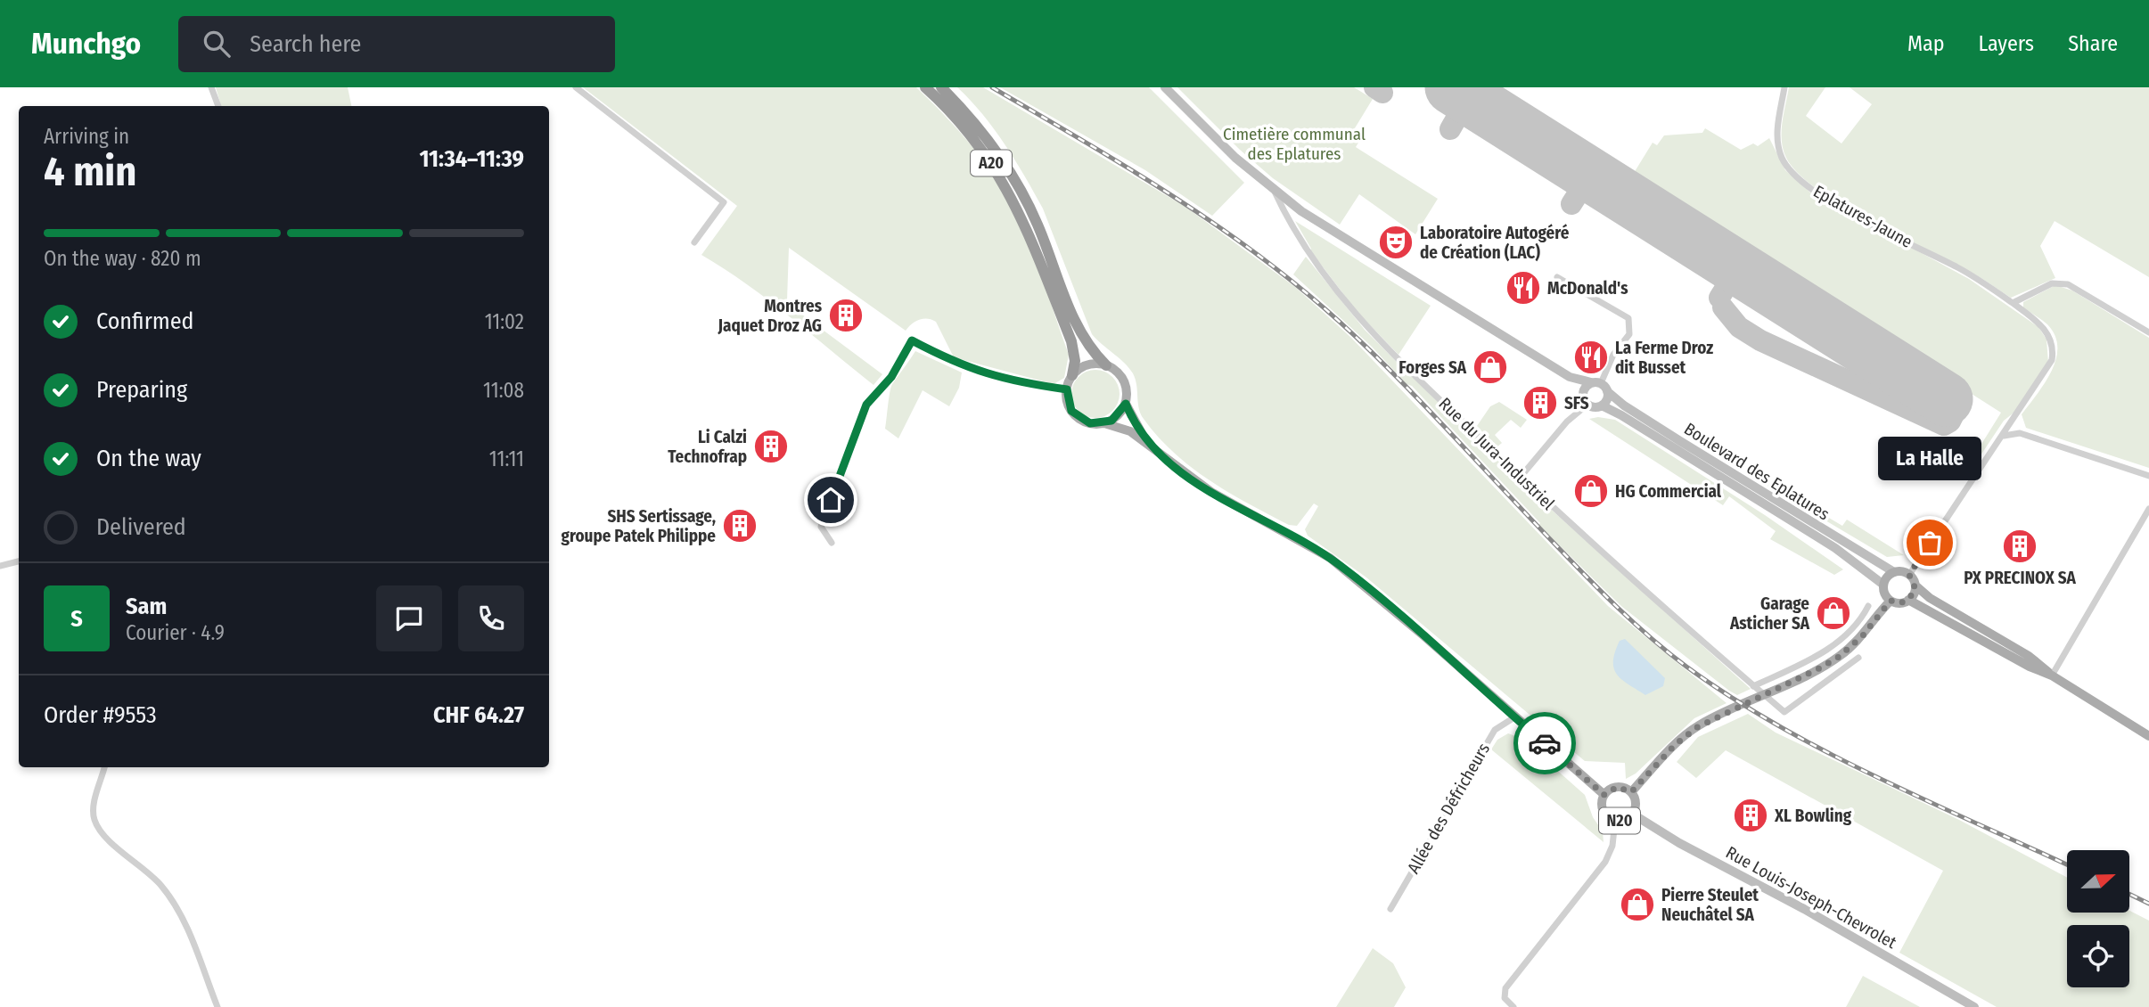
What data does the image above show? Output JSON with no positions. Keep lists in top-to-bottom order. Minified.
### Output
{"streets":{"highway":["A20"],"main road":["Boulevard des Eplatures","N20","Rue Louis-Joseph-Chevrolet"],"street":["Eplatures-Jaune","Rue du Jura-Industriel","Allée des Défricheurs"]},"crossings":[["A20","N20"],["Allée des Défricheurs","N20"],["N20","Rue Louis-Joseph-Chevrolet"]],"parks":["Cimetière communal des Eplatures"],"places":{"theatre":["Laboratoire Autogéré de Création (LAC)"],"restaurant":["McDonald's","La Ferme Droz dit Busset"],"building":["Montres Jaquet Droz AG","SFS","Li Calzi Technofrap","SHS Sertissage, groupe Patek Philippe","PX PRECINOX SA","XL Bowling"],"shop":["Forges SA","HG Commercial","Garage Asticher SA","Pierre Steulet Neuchâtel SA"],"other":["La Halle"]},"north":"right","page":{"header":"Munchgo","search":"Search here","nav":["Map","Layers","Share"],"heading":["4 min","Arriving in","11:34–11:39"],"panel":["Sam","Courier · 4.9","Order #9553","CHF 64.27"],"bar":"On the way · 820 m","list":[["Confirmed","11:02"],["Preparing","11:08"],["On the way","11:11"],"Delivered"],"bubble":"La Halle","round":"S"}}
